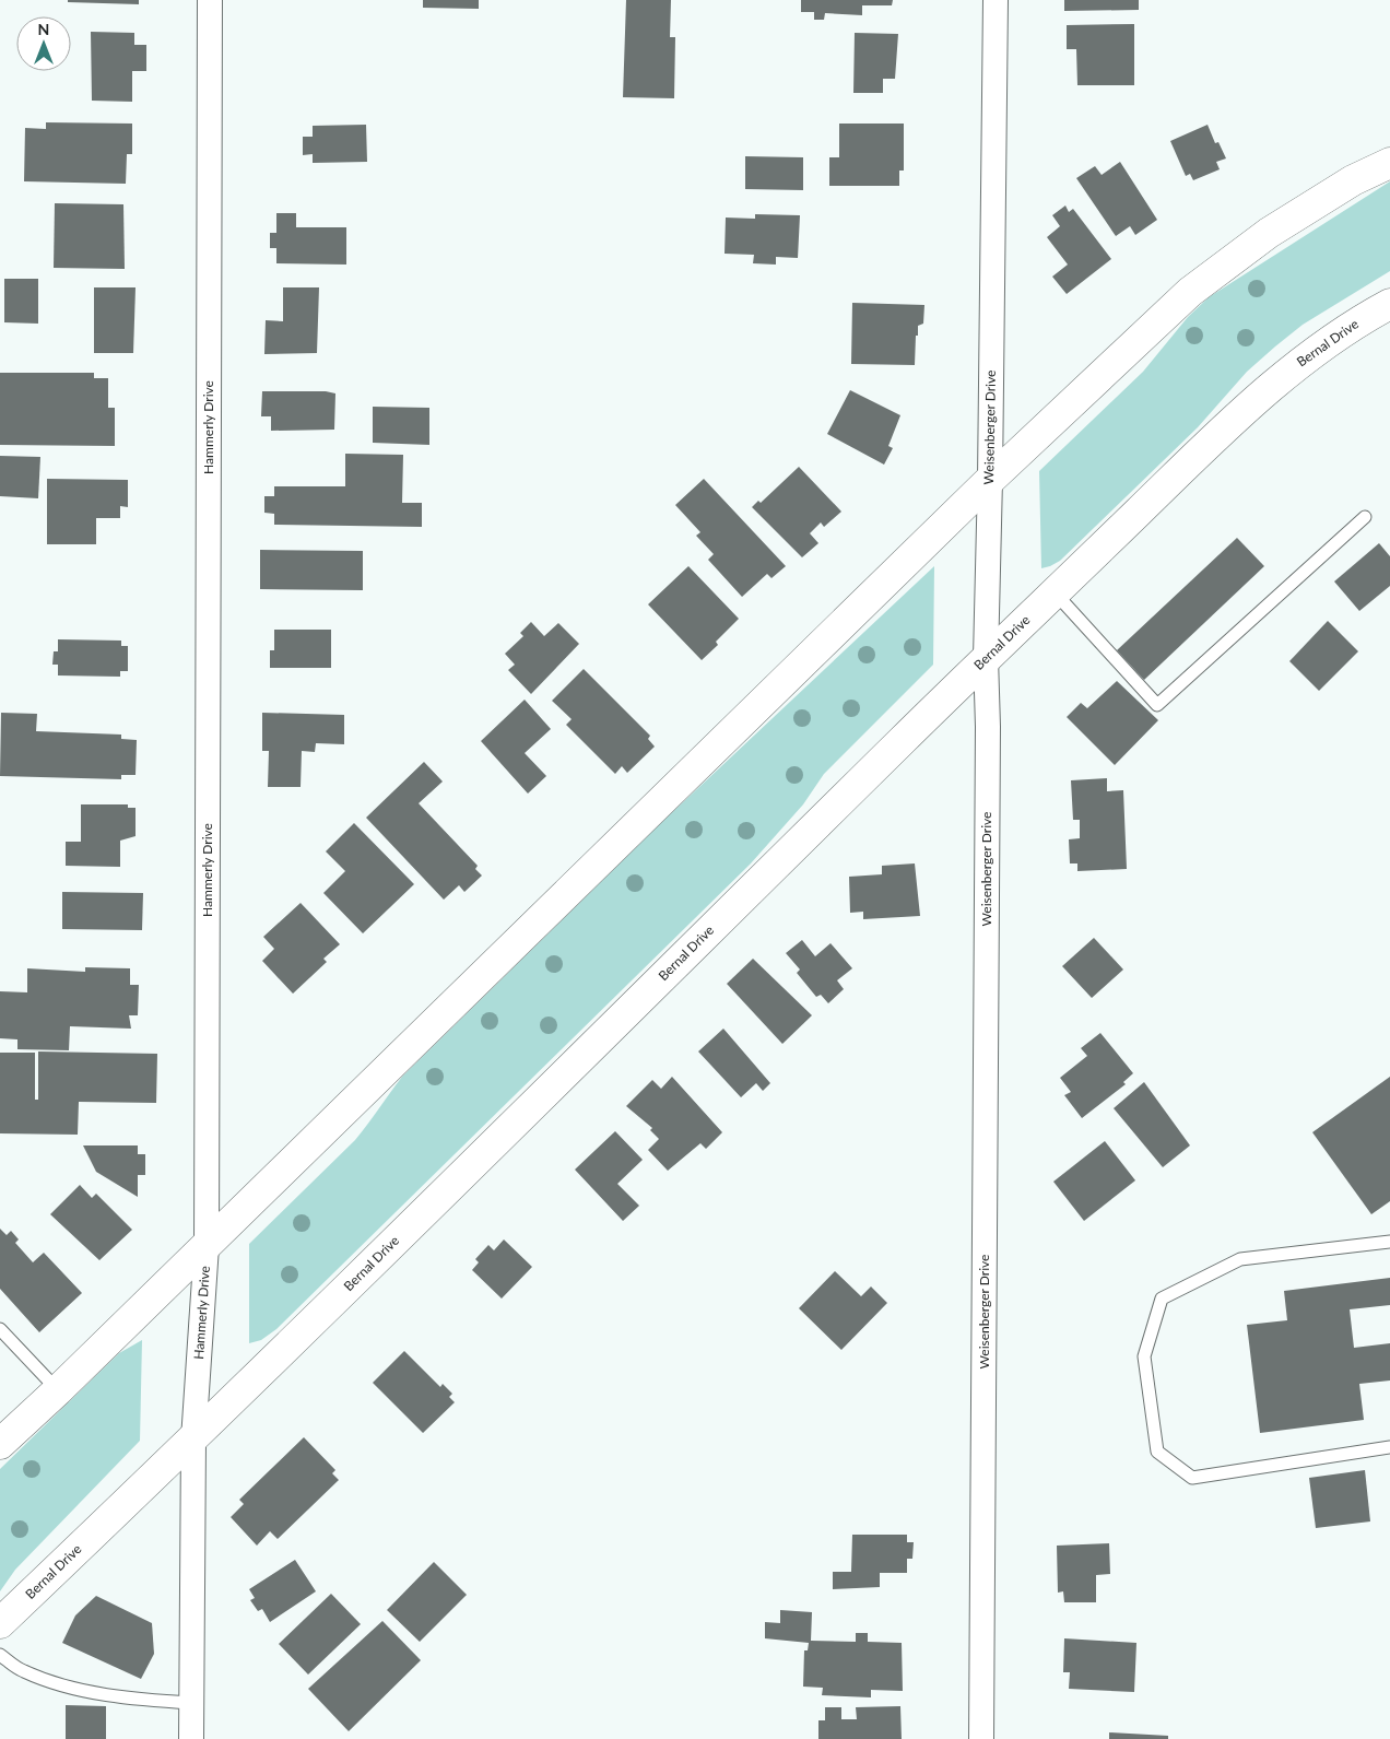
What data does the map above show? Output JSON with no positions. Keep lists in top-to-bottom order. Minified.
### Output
{"streets":{"street":["Bernal Drive","Hammerly Drive","Weisenberger Drive"]},"crossings":[["Bernal Drive","Hammerly Drive"],["Bernal Drive","Weisenberger Drive"]],"north":"top"}
